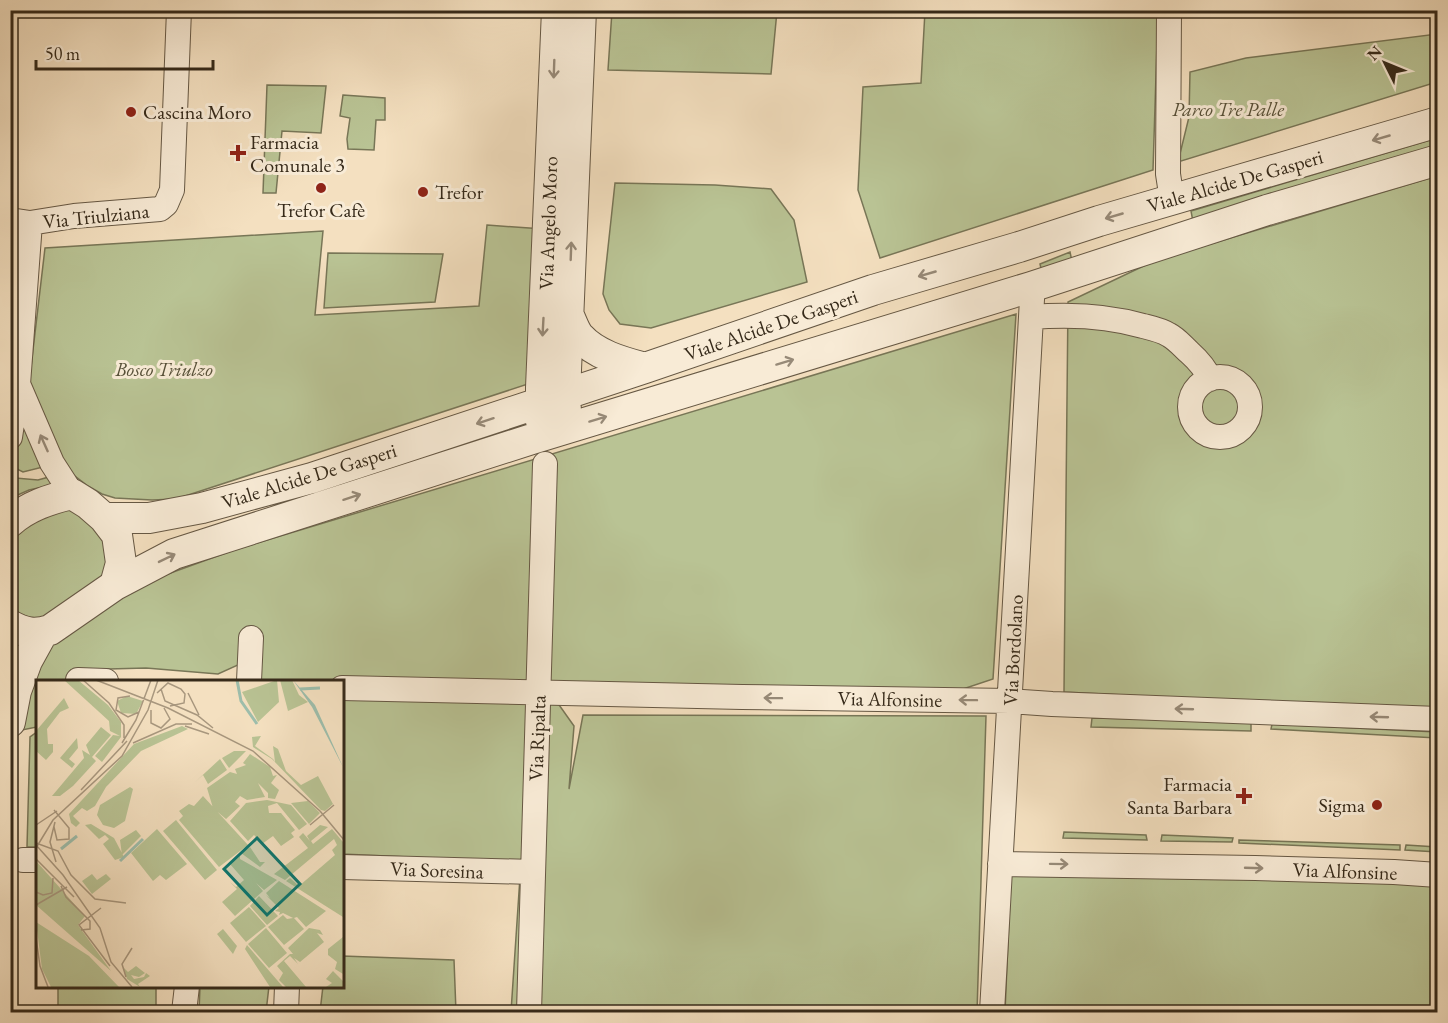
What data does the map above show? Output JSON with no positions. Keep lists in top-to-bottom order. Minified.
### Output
{"streets":{"street":["Viale Alcide De Gasperi","Via Triulziana","Via Angelo Moro","Via Bordolano","Via Alfonsine","Via Ripalta","Via Soresina"]},"crossings":[["Viale Alcide De Gasperi","Via Angelo Moro"],["Viale Alcide De Gasperi","Via Bordolano"],["Viale Alcide De Gasperi","Via Ripalta"],["Via Angelo Moro","Via Ripalta"],["Via Bordolano","Via Alfonsine"],["Via Alfonsine","Via Ripalta"],["Via Ripalta","Via Soresina"]],"parks":["Parco Tre Palle","Bosco Triulzo"],"places":{"other":["Cascina Moro","Trefor Cafè","Trefor","Sigma"],"health":["Farmacia Comunale 3","Farmacia Santa Barbara"]},"scale_bar":"50 m","north":"top left"}
